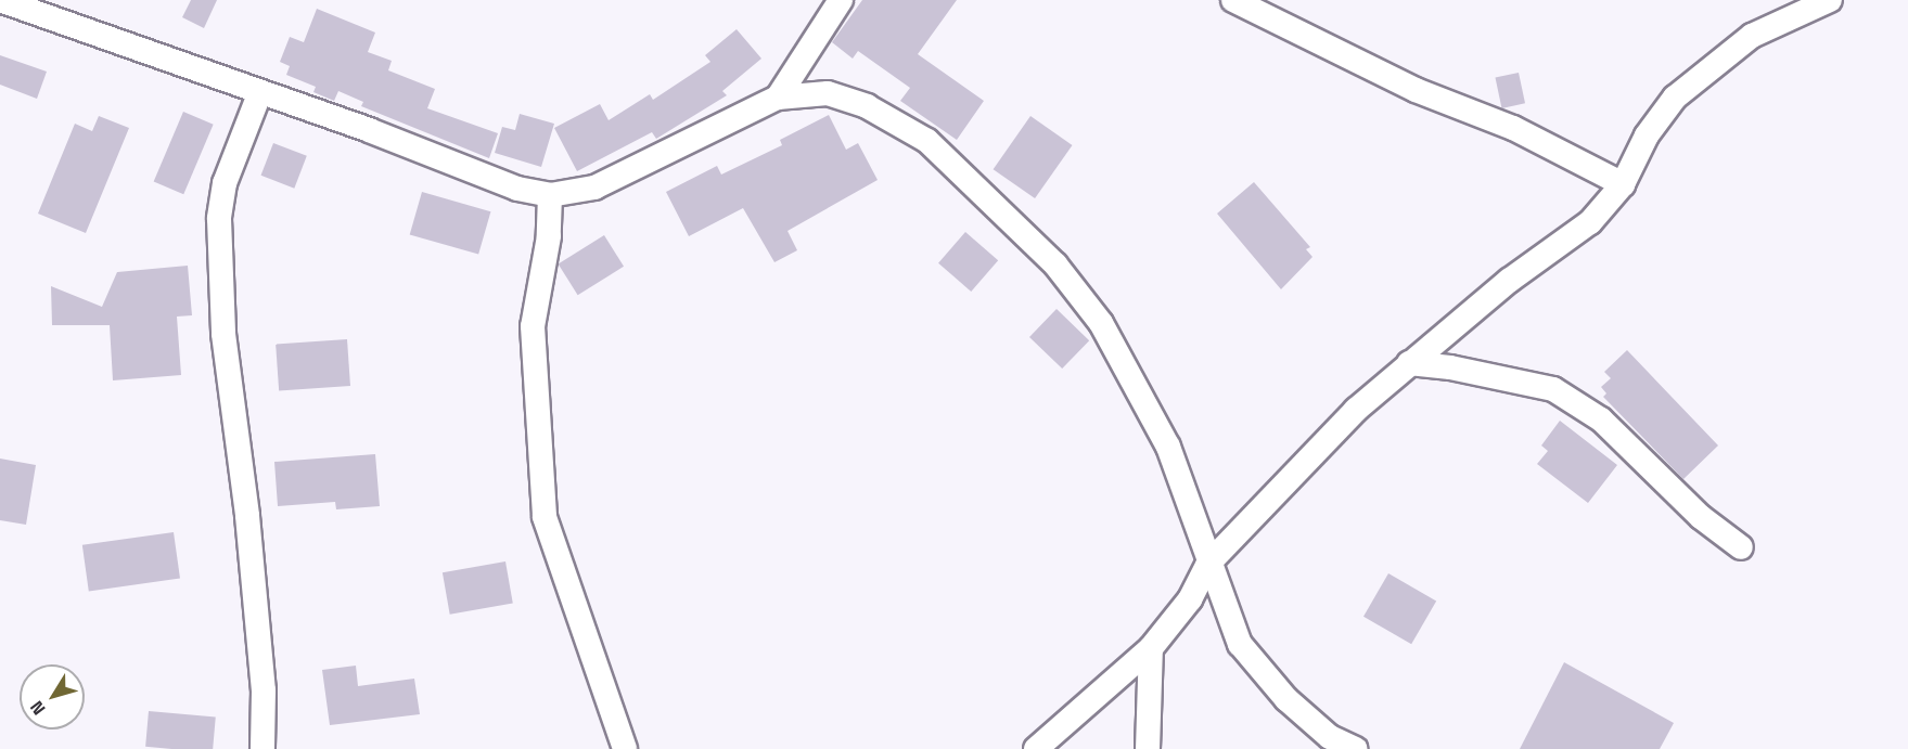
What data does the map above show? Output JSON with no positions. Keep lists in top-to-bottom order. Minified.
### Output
{"north":"bottom left"}
